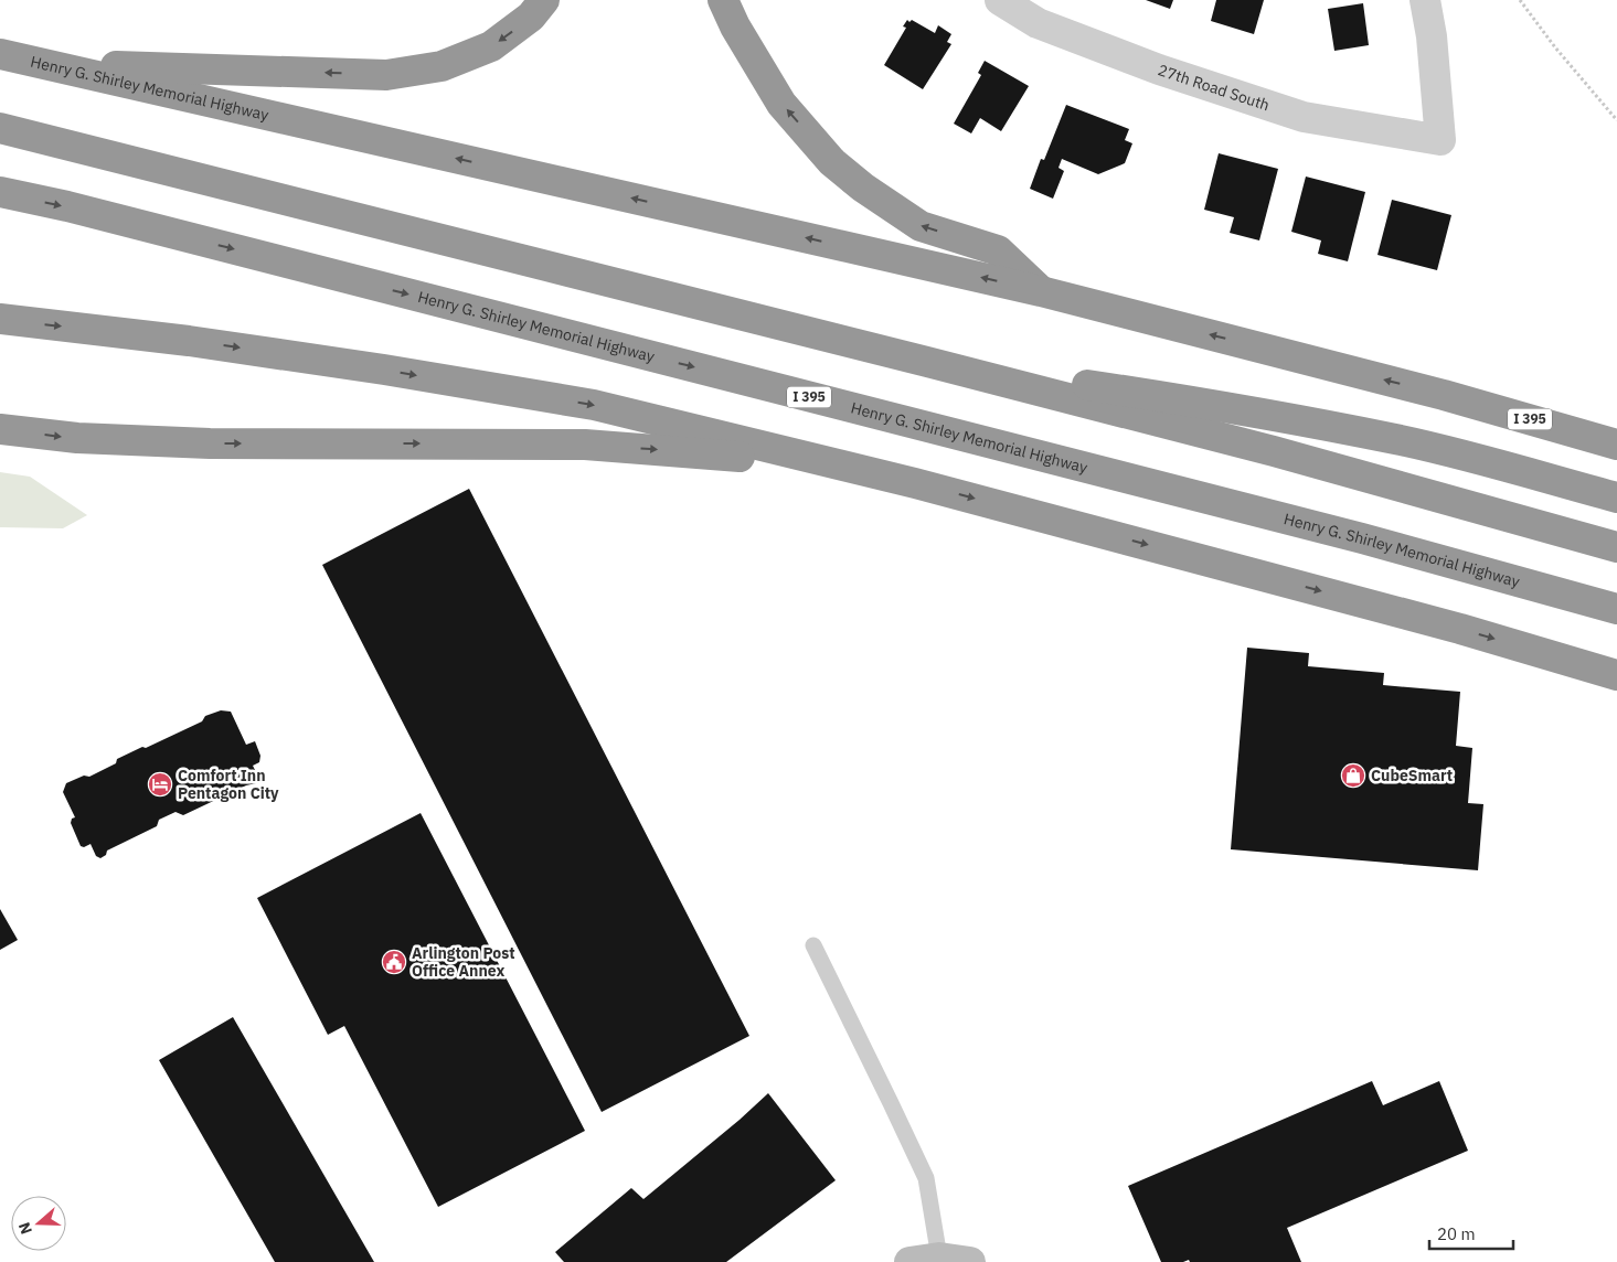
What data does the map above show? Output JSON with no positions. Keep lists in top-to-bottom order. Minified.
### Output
{"streets":{"highway":["Henry G. Shirley Memorial Highway","I 395"],"street":["27th Road South"]},"places":{"shop":["CubeSmart"],"hotel":["Comfort Inn Pentagon City"],"public building":["Arlington Post Office Annex"]},"scale_bar":"20 m","north":"left"}
